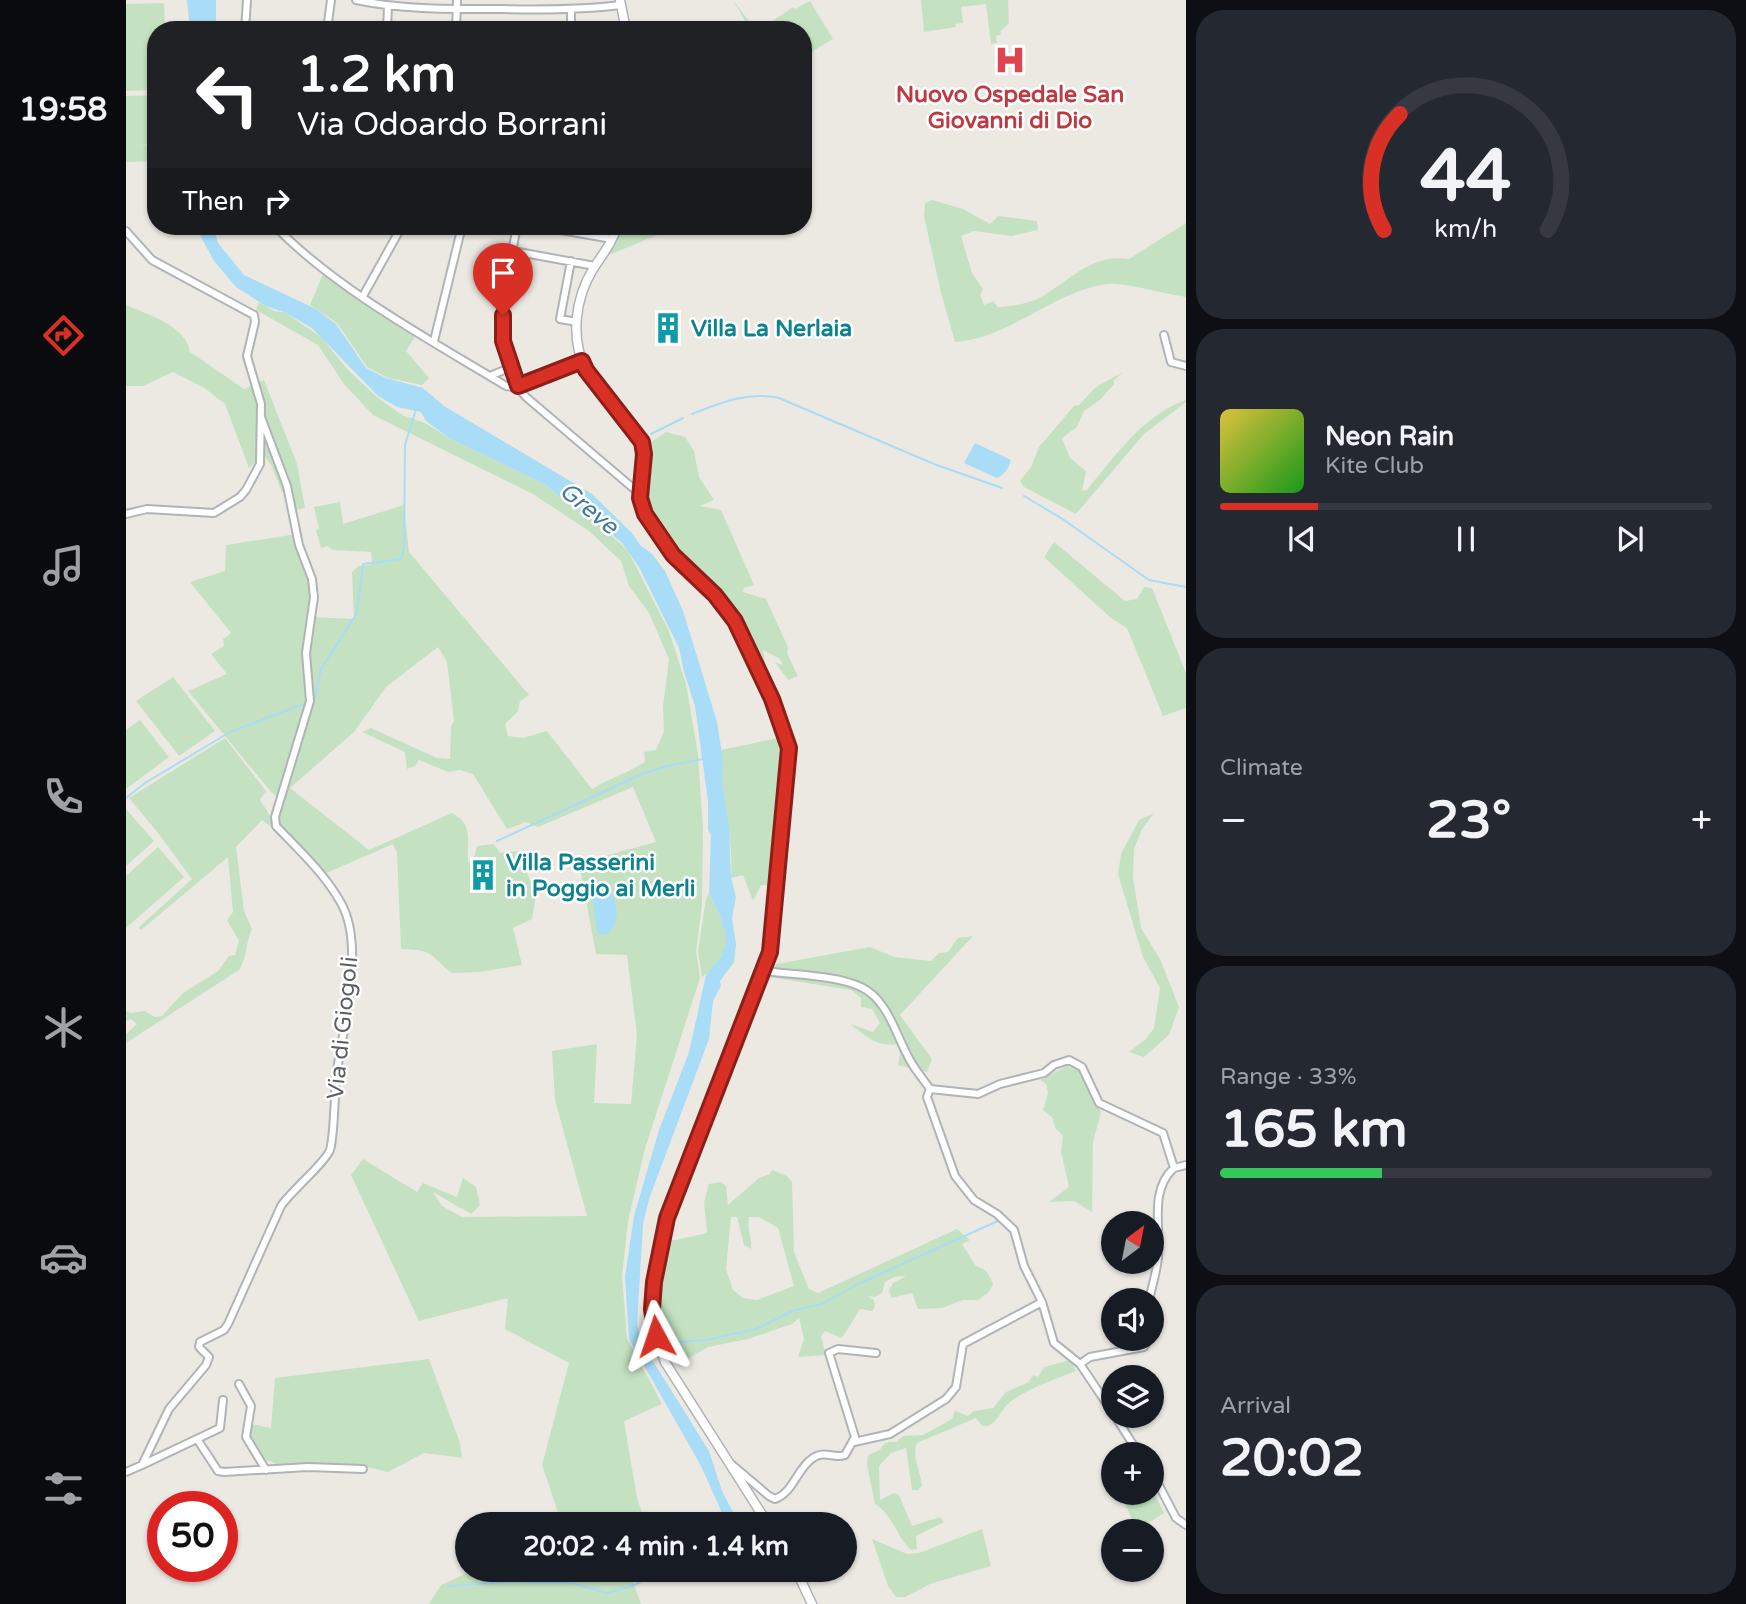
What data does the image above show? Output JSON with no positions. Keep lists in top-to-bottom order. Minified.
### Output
{"streets":{"street":["Via di Giogoli"]},"water":["Greve"],"places":{"hospital":["Nuovo Ospedale San Giovanni di Dio"],"building":["Villa La Nerlaia","Villa Passerini in Poggio ai Merli"]},"north":"top right","page":{"tabs":"19:58","turn":["1.2 km","Via Odoardo Borrani"],"then":"Then","song":["Neon Rain","Kite Club"],"tile":["Climate",["Range · 33%","165 km"],["Arrival","20:02"]],"heat":["−","23°","+"],"map_buttons":["+","−"],"limit":"50","trip":"20:02 · 4 min · 1.4 km","gauge":["44","km/h"]}}
